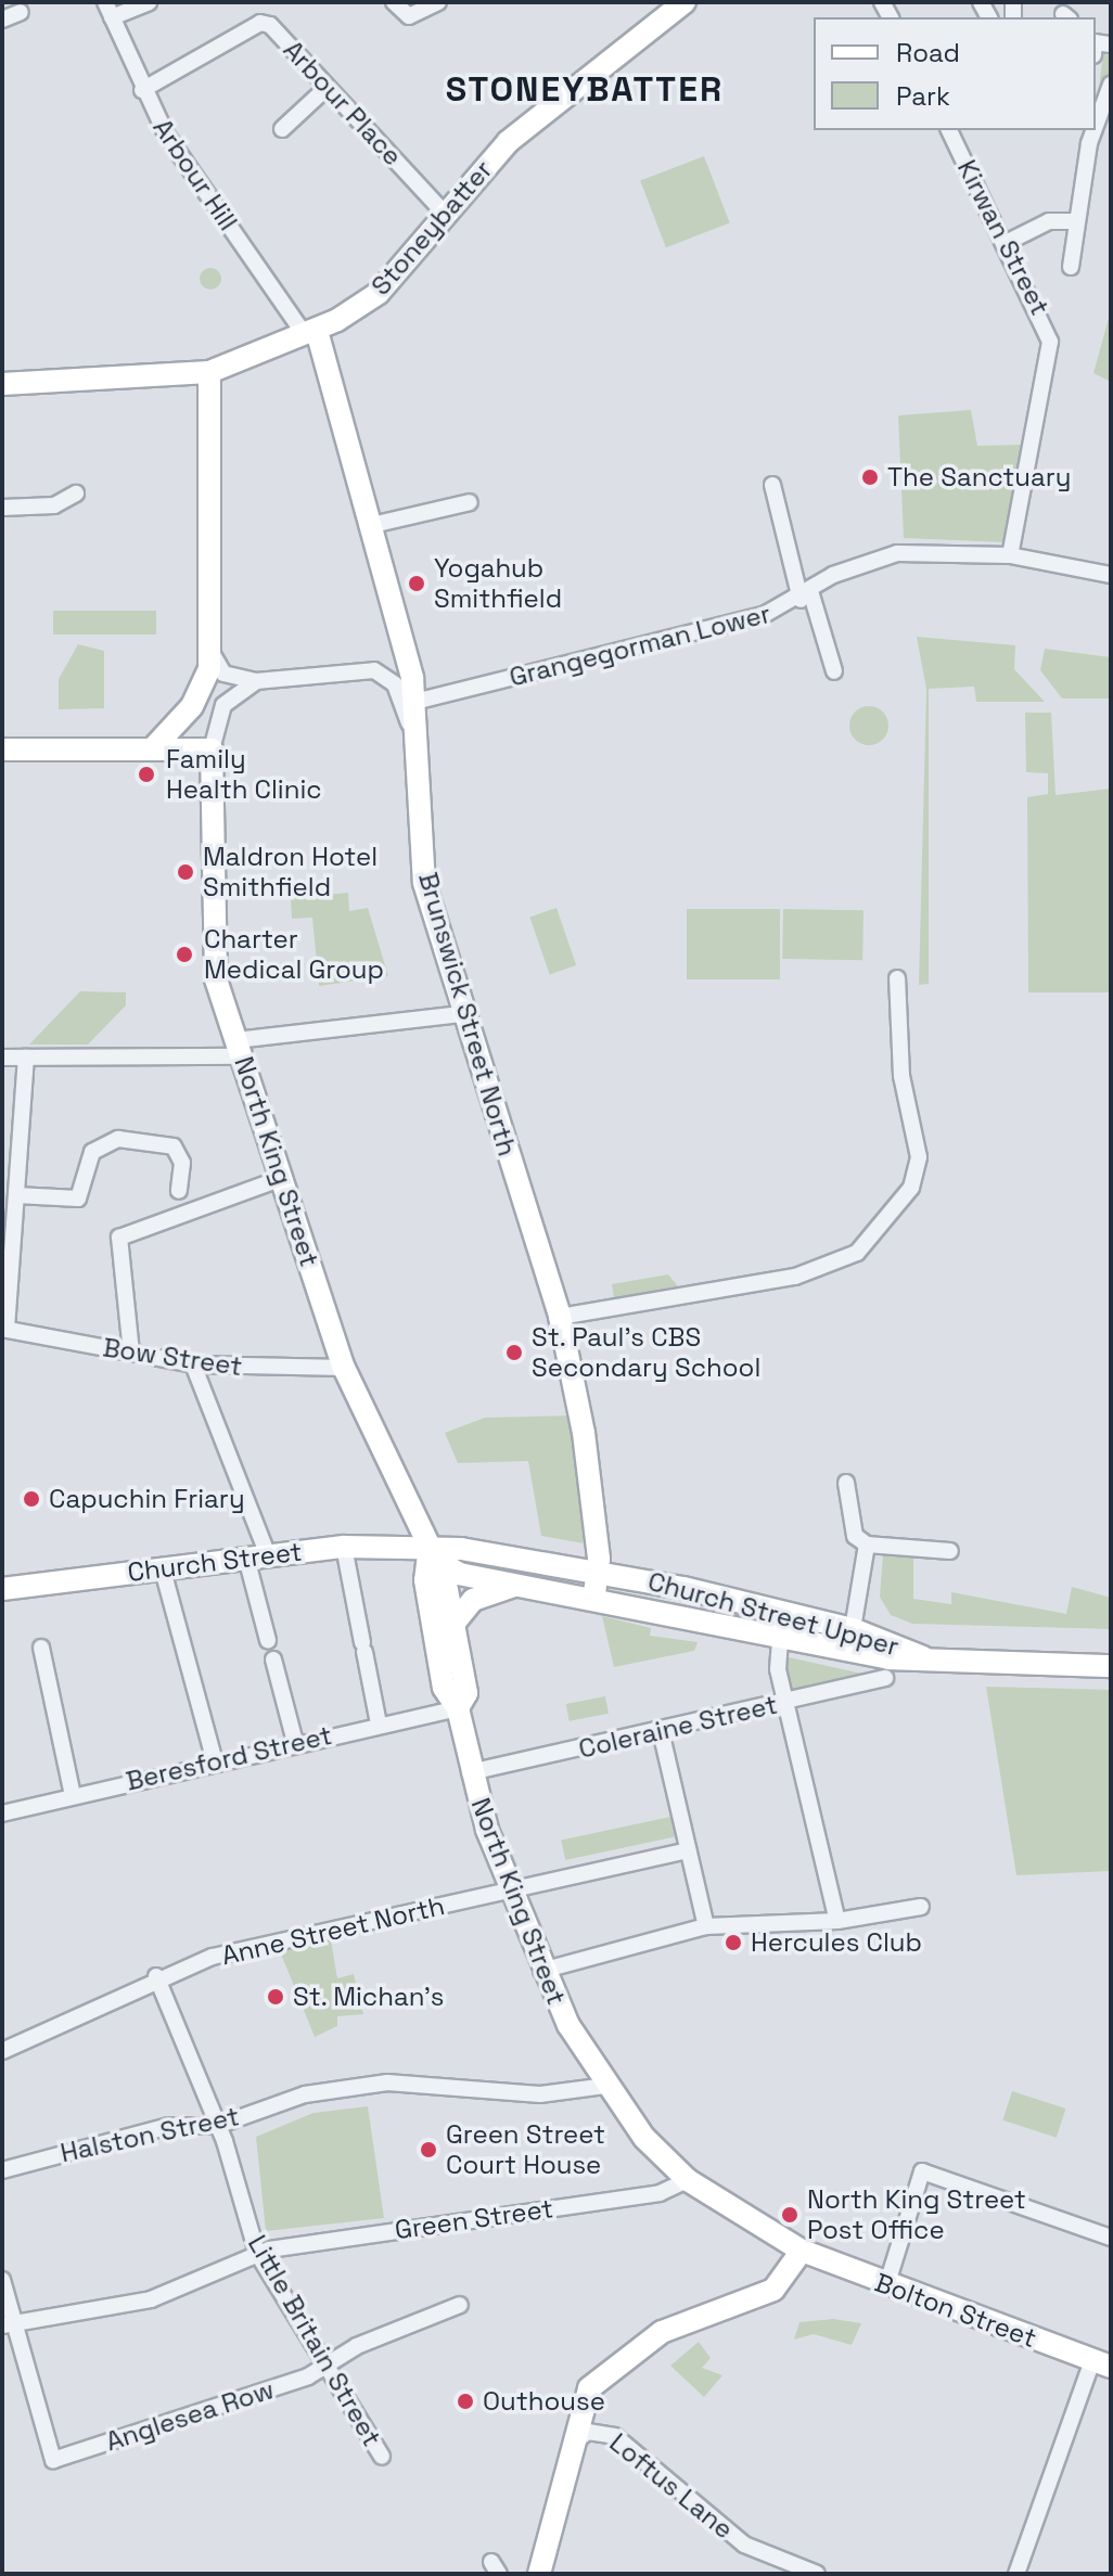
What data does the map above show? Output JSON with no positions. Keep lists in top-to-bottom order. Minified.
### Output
{"streets":{"main road":["Stoneybatter","Brunswick Street North","North King Street","Church Street","Church Street Upper","Bolton Street"],"street":["Arbour Place","Arbour Hill","Kirwan Street","Grangegorman Lower","Bow Street","Coleraine Street","Beresford Street","Anne Street North","Halston Street","Green Street","Little Britain Street","Anglesea Row","Loftus Lane"]},"crossings":[["Arbour Place","Arbour Hill"],["Arbour Place","Stoneybatter"],["Arbour Hill","Stoneybatter"],["Arbour Hill","Brunswick Street North"],["Stoneybatter","Brunswick Street North"],["Kirwan Street","Grangegorman Lower"],["Grangegorman Lower","Brunswick Street North"],["Brunswick Street North","Church Street Upper"],["North King Street","Bow Street"],["North King Street","Church Street"],["North King Street","Church Street Upper"],["North King Street","Coleraine Street"],["North King Street","Beresford Street"],["North King Street","Anne Street North"],["North King Street","Halston Street"],["North King Street","Green Street"],["North King Street","Bolton Street"],["Church Street","Church Street Upper"],["Anne Street North","Little Britain Street"],["Halston Street","Little Britain Street"],["Green Street","Little Britain Street"],["Green Street","Anglesea Row"],["Little Britain Street","Anglesea Row"]],"districts":["STONEYBATTER"],"places":["The Sanctuary","Yogahub Smithfield","Family Health Clinic","Maldron Hotel Smithfield","Charter Medical Group","St. Paul's CBS Secondary School","Capuchin Friary","Hercules Club","St. Michan's","Green Street Court House","North King Street Post Office","Outhouse"],"legend":["Road","Park"]}
